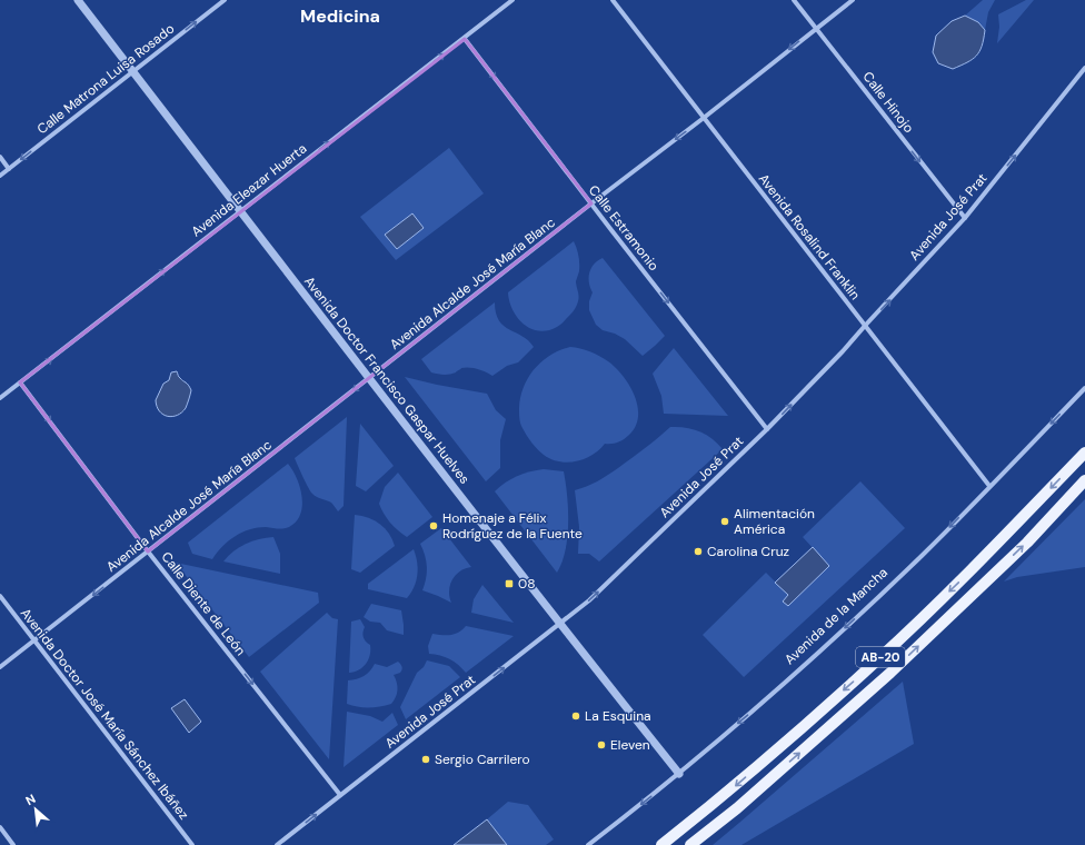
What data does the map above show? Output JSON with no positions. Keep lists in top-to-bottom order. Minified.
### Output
{"streets":{"main road":["AB-20"],"street":["Calle Matrona Luisa Rosado","Calle Hinojo","Avenida Eleazar Huerta","Avenida José Prat","Calle Estramonio","Avenida Rosalind Franklin","Avenida Alcalde José María Blanc","Avenida Doctor Francisco Gaspar Huelves","Calle Diente de León","Avenida de la Mancha","Avenida Doctor José María Sánchez Ibáñez"]},"crossings":[["Calle Matrona Luisa Rosado","Avenida Doctor Francisco Gaspar Huelves"],["Calle Hinojo","Avenida José Prat"],["Calle Hinojo","Avenida Alcalde José María Blanc"],["Avenida Eleazar Huerta","Calle Estramonio"],["Avenida Eleazar Huerta","Avenida Doctor Francisco Gaspar Huelves"],["Avenida Eleazar Huerta","Calle Diente de León"],["Avenida José Prat","Calle Estramonio"],["Avenida José Prat","Avenida Rosalind Franklin"],["Avenida José Prat","Avenida Doctor Francisco Gaspar Huelves"],["Avenida José Prat","Calle Diente de León"],["Calle Estramonio","Avenida Alcalde José María Blanc"],["Avenida Rosalind Franklin","Avenida Alcalde José María Blanc"],["Avenida Rosalind Franklin","Avenida de la Mancha"],["Avenida Alcalde José María Blanc","Avenida Doctor Francisco Gaspar Huelves"],["Avenida Alcalde José María Blanc","Calle Diente de León"],["Avenida Alcalde José María Blanc","Avenida Doctor José María Sánchez Ibáñez"],["Avenida Doctor Francisco Gaspar Huelves","Avenida de la Mancha"]],"one_way":["Calle Hinojo","Avenida Eleazar Huerta","Avenida José Prat","Calle Estramonio","Avenida Alcalde José María Blanc","Calle Diente de León","Avenida de la Mancha"],"districts":["Medicina"],"places":{"other":["Alimentación América","Homenaje a Félix Rodríguez de la Fuente","Carolina Cruz","La Esquina","Eleven","Sergio Carrilero"],"transit":["08"]},"north":"top left"}
